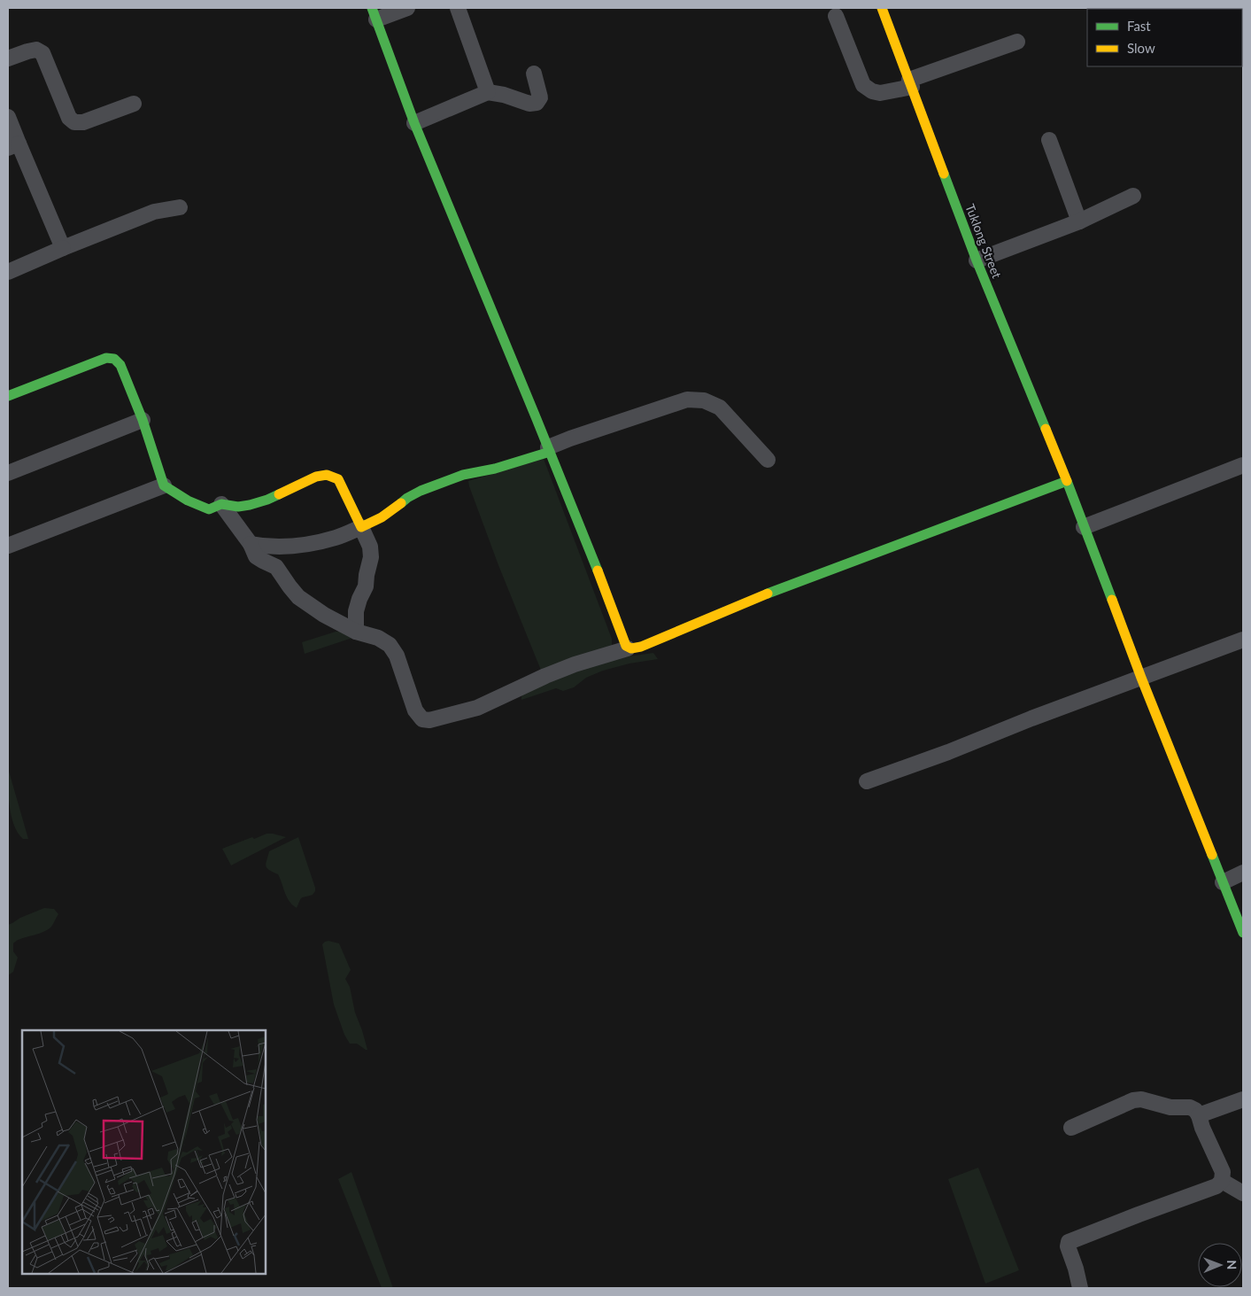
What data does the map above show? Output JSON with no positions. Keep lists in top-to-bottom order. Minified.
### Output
{"streets":{"street":["Tuklong Street"]},"legend":["Fast","Slow"],"north":"right"}
